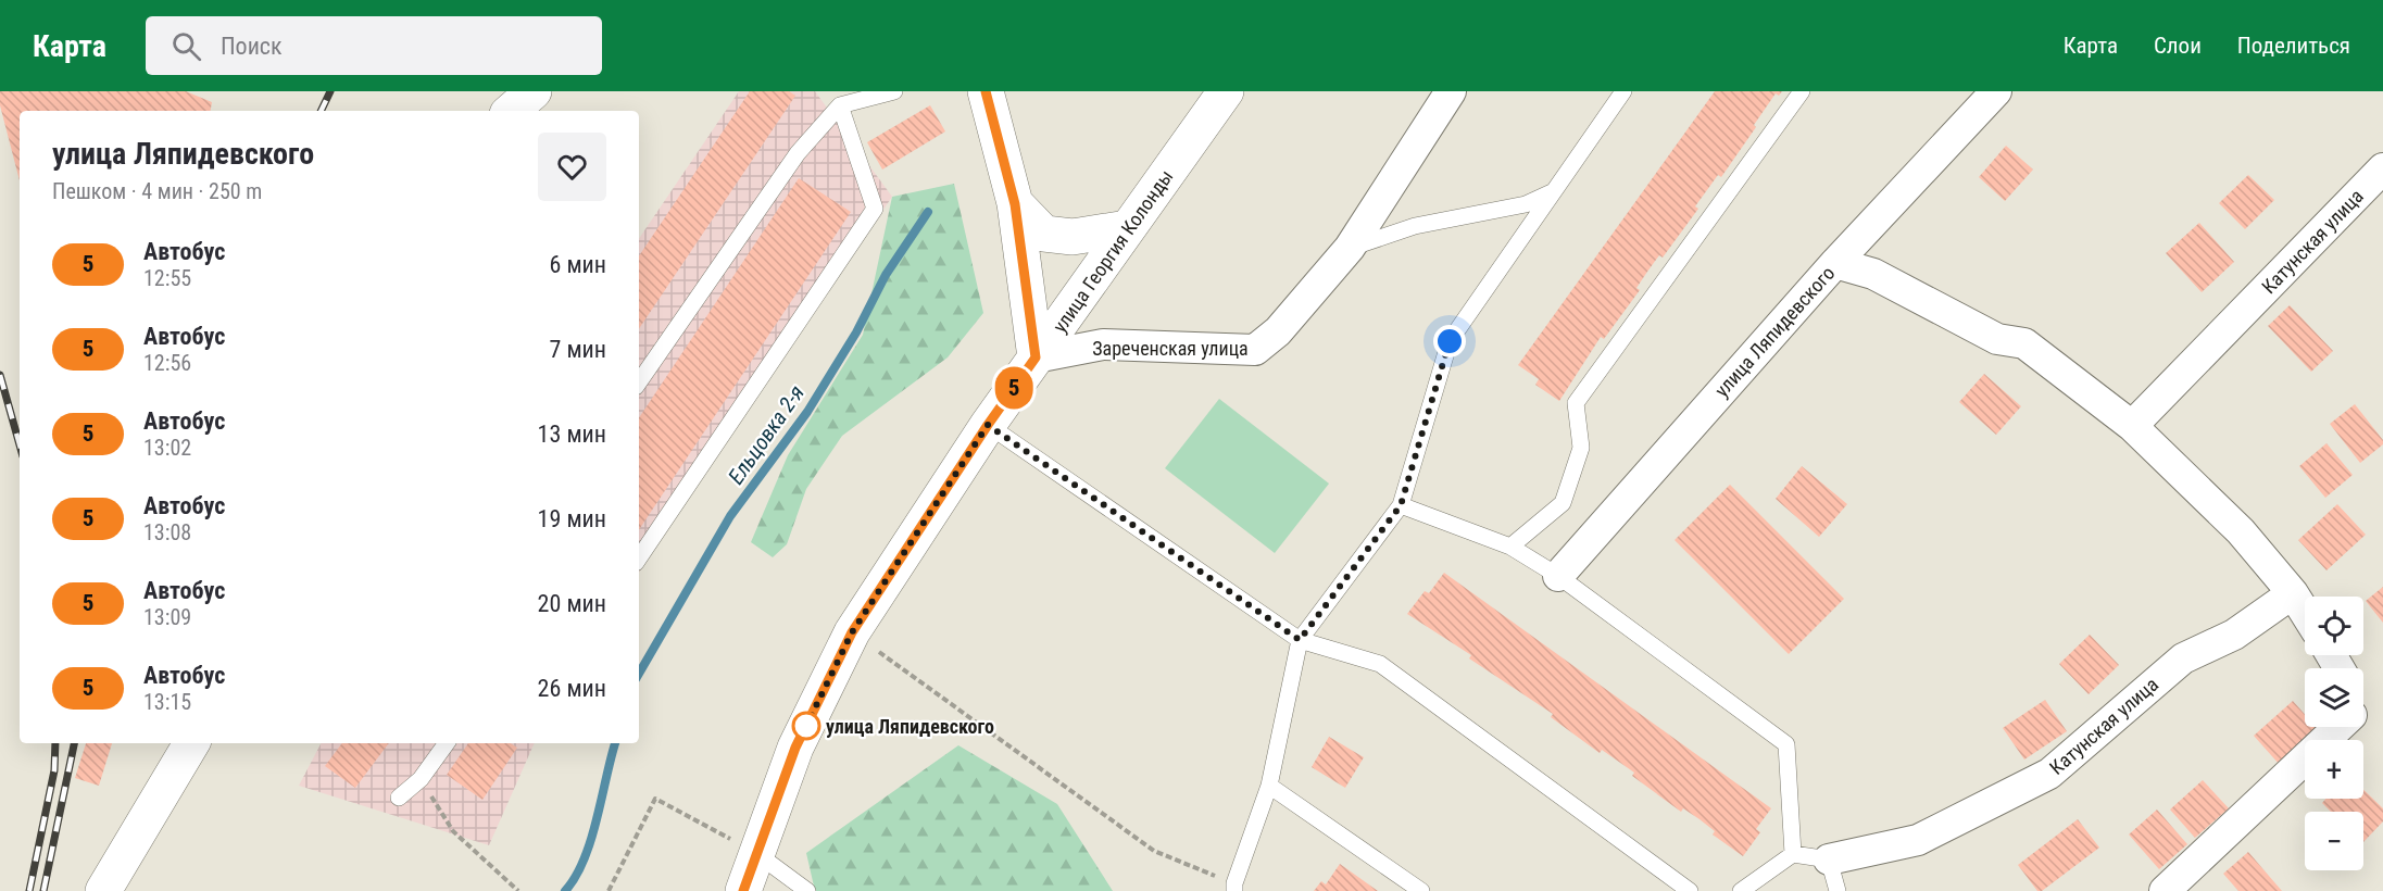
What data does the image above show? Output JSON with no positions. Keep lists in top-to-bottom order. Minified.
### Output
{"streets":{"main road":["улица Георгия Колонды"],"street":["Катунская улица","улица Ляпидевского","Зареченская улица"]},"crossings":[["улица Георгия Колонды","Зареченская улица"]],"water":["Ельцовка 2-я"],"places":["улица Ляпидевского"],"lines":["bus line 5"],"page":{"header":"Карта","search":"Поиск","nav":["Карта","Слои","Поделиться"],"on_map":"5","heading":["улица Ляпидевского","Пешком · 4 мин · 250 m"],"list":[{"mark":"5","name":"Автобус","note":"12:55","value":"6 мин"},{"mark":"5","name":"Автобус","note":"12:56","value":"7 мин"},{"mark":"5","name":"Автобус","note":"13:02","value":"13 мин"},{"mark":"5","name":"Автобус","note":"13:08","value":"19 мин"},{"mark":"5","name":"Автобус","note":"13:09","value":"20 мин"},{"mark":"5","name":"Автобус","note":"13:15","value":"26 мин"}],"map_buttons":["+","−"]}}
